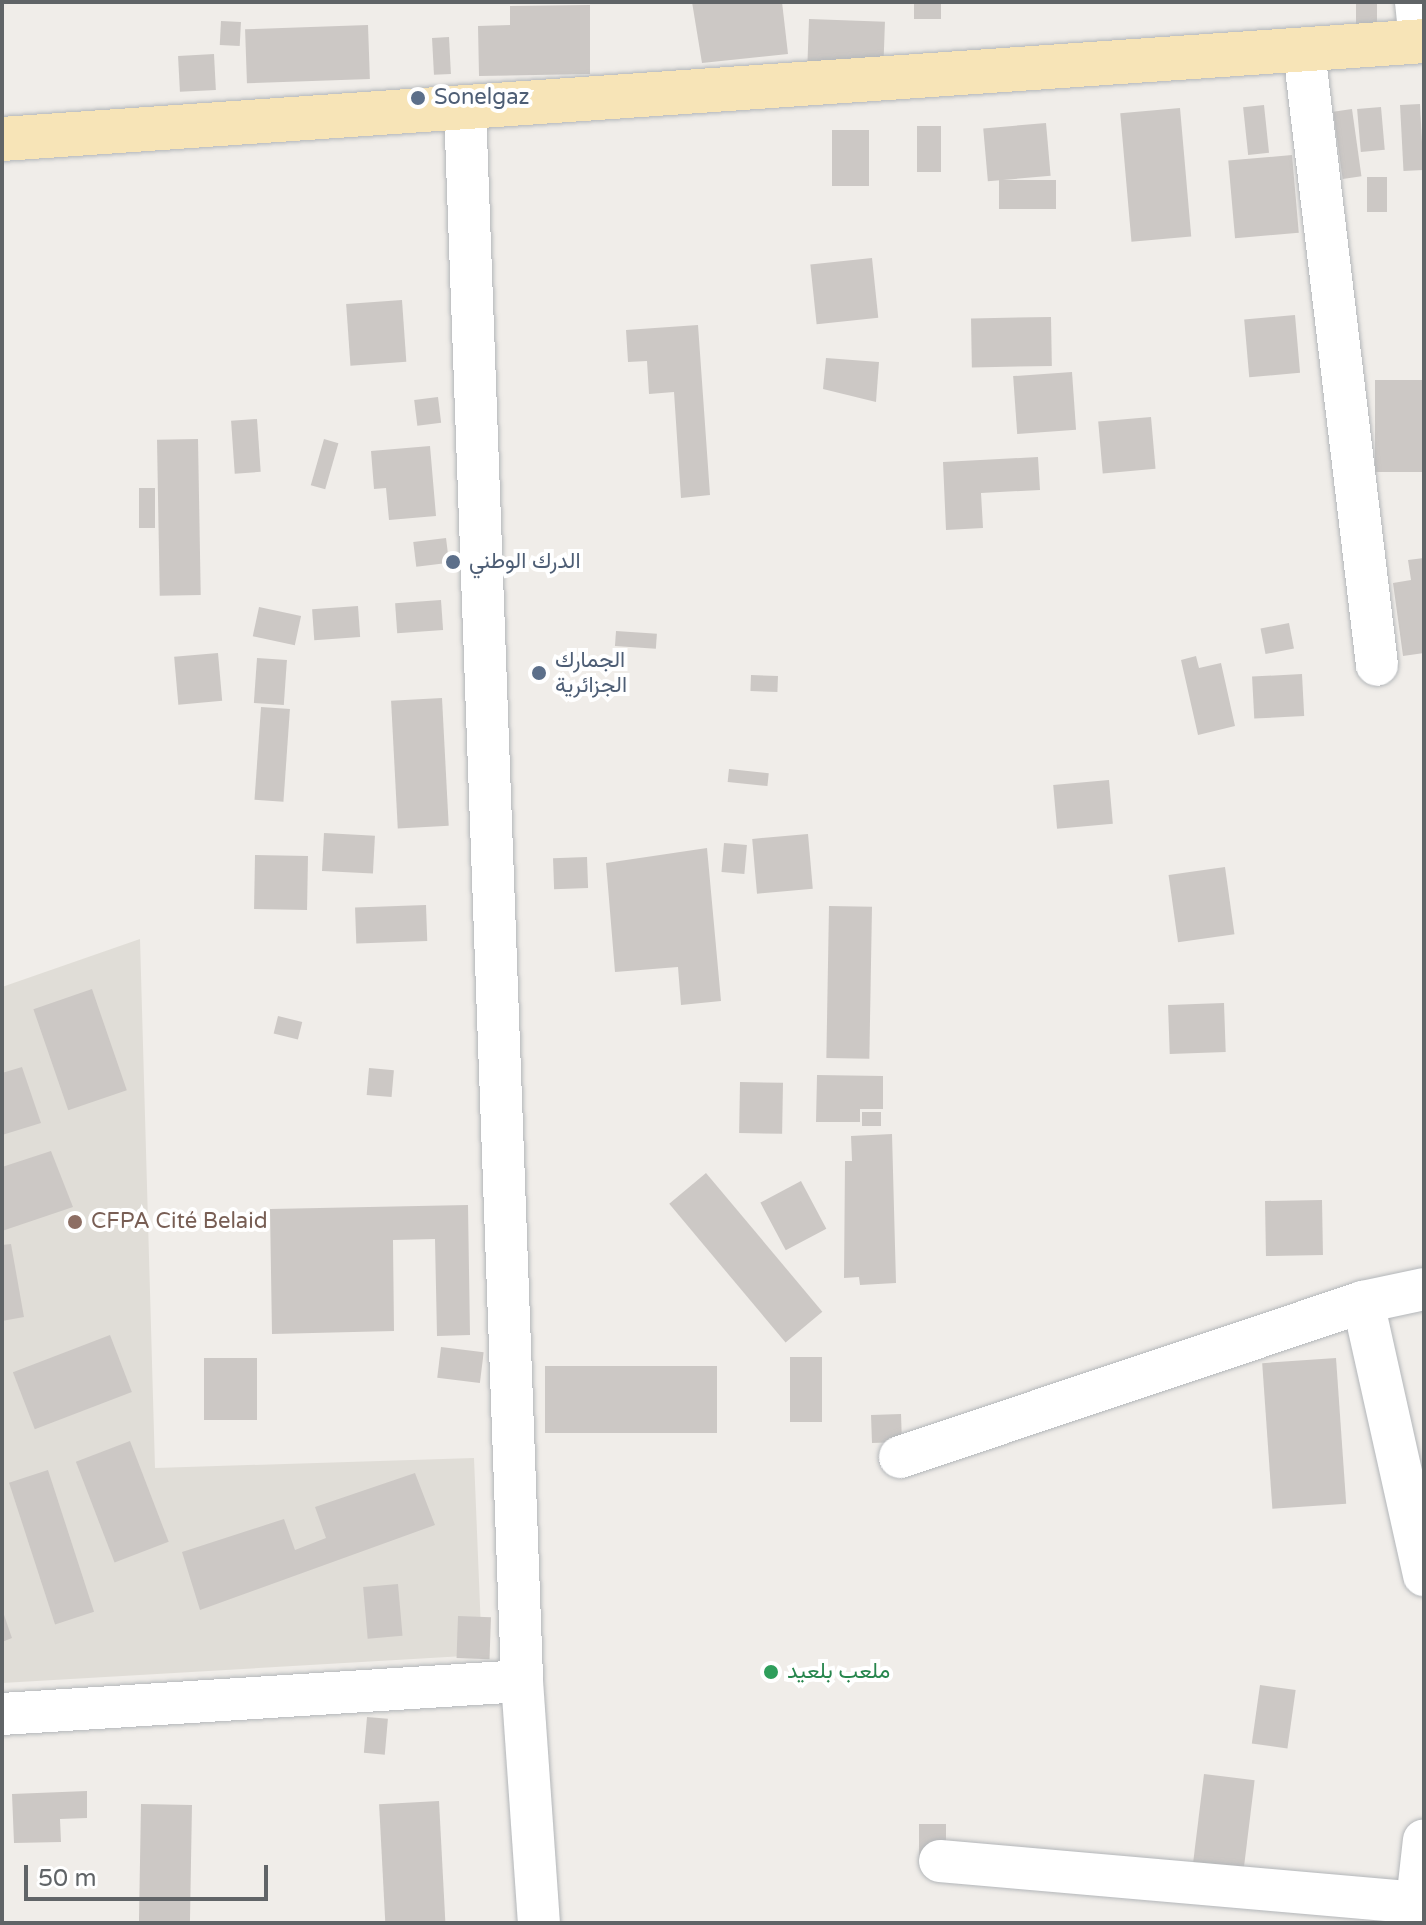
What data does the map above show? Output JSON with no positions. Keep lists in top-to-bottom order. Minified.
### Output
{"places":["Sonelgaz","الدرك الوطني","الجمارك الجزائرية","CFPA Cité Belaid","ملعب بلعيد"],"scale_bar":"50 m"}
